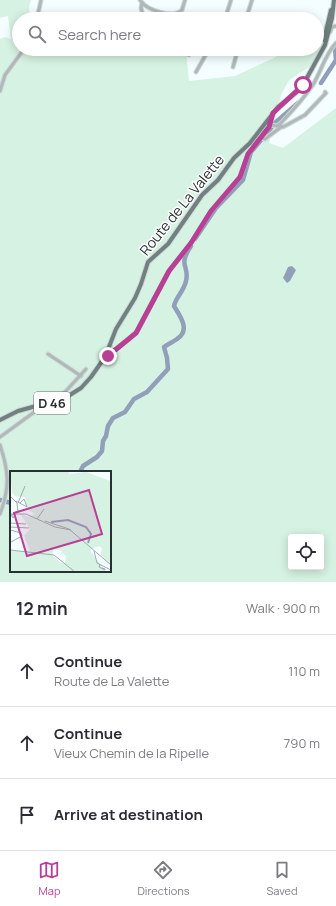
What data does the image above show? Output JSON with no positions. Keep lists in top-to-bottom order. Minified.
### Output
{"streets":{"main road":["Route de La Valette","D 46"]},"crossings":[["Route de La Valette","D 46"]],"page":{"search":"Search here","heading":["12 min","Walk · 900 m"],"list":[["Continue","Route de La Valette","110 m"],["Continue","Vieux Chemin de la Ripelle","790 m"],"Arrive at destination"],"nav":["Map","Directions","Saved"]}}
